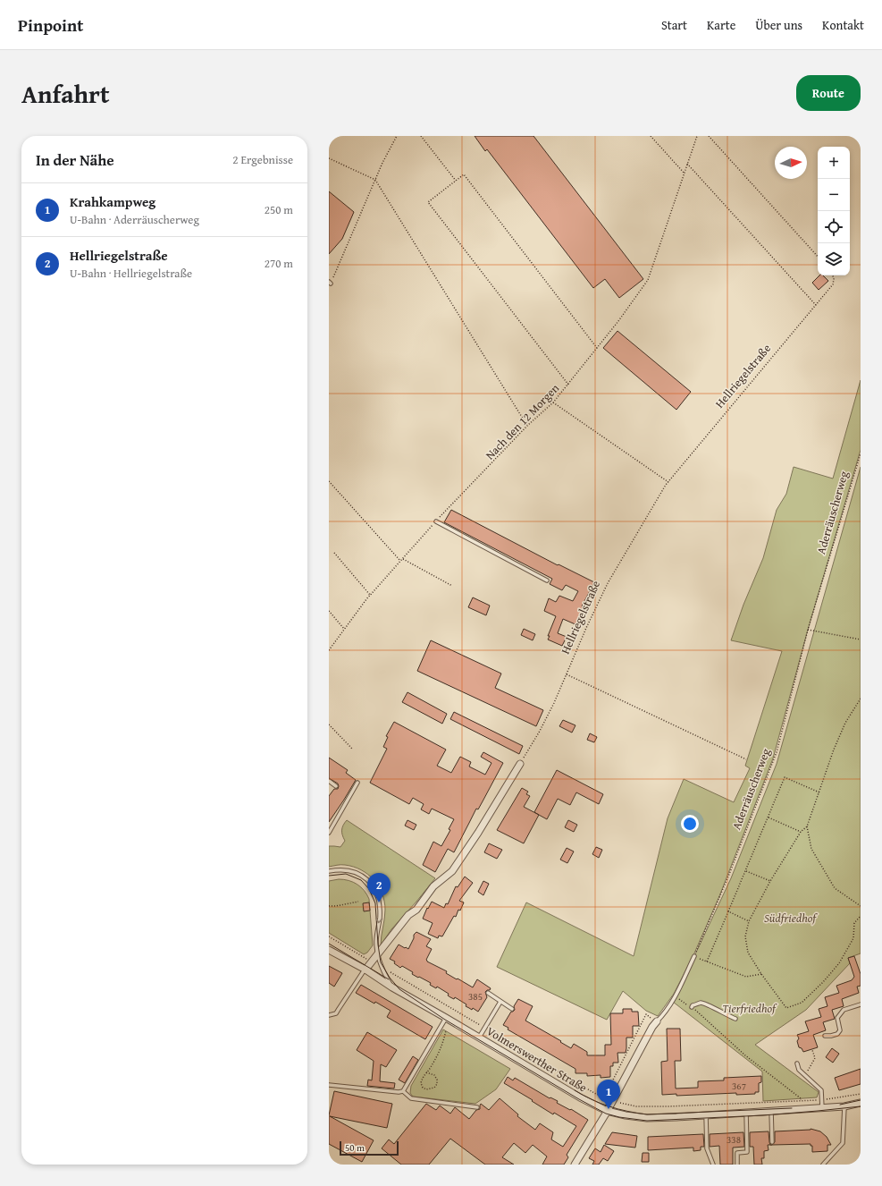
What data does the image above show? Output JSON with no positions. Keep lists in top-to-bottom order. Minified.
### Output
{"streets":{"street":["Volmerswerther Straße"],"path":["Hellriegelstraße","Nach den 12 Morgen","Aderräuscherweg"]},"parks":["Südfriedhof","Tierfriedhof"],"house_numbers":["385","367","338"],"scale_bar":"50 m","north":"right","page":{"header":"Pinpoint","nav":["Start","Karte","Über uns","Kontakt"],"title":"Anfahrt","buttons":"Route","heading":["In der Nähe","2 Ergebnisse"],"map_buttons":["+","−"],"list":[{"mark":"1","name":"Krahkampweg","note":"U-Bahn · Aderräuscherweg","value":"250 m"},{"mark":"2","name":"Hellriegelstraße","note":"U-Bahn · Hellriegelstraße","value":"270 m"}],"pins":["2","1"],"scale":"50 m"}}
